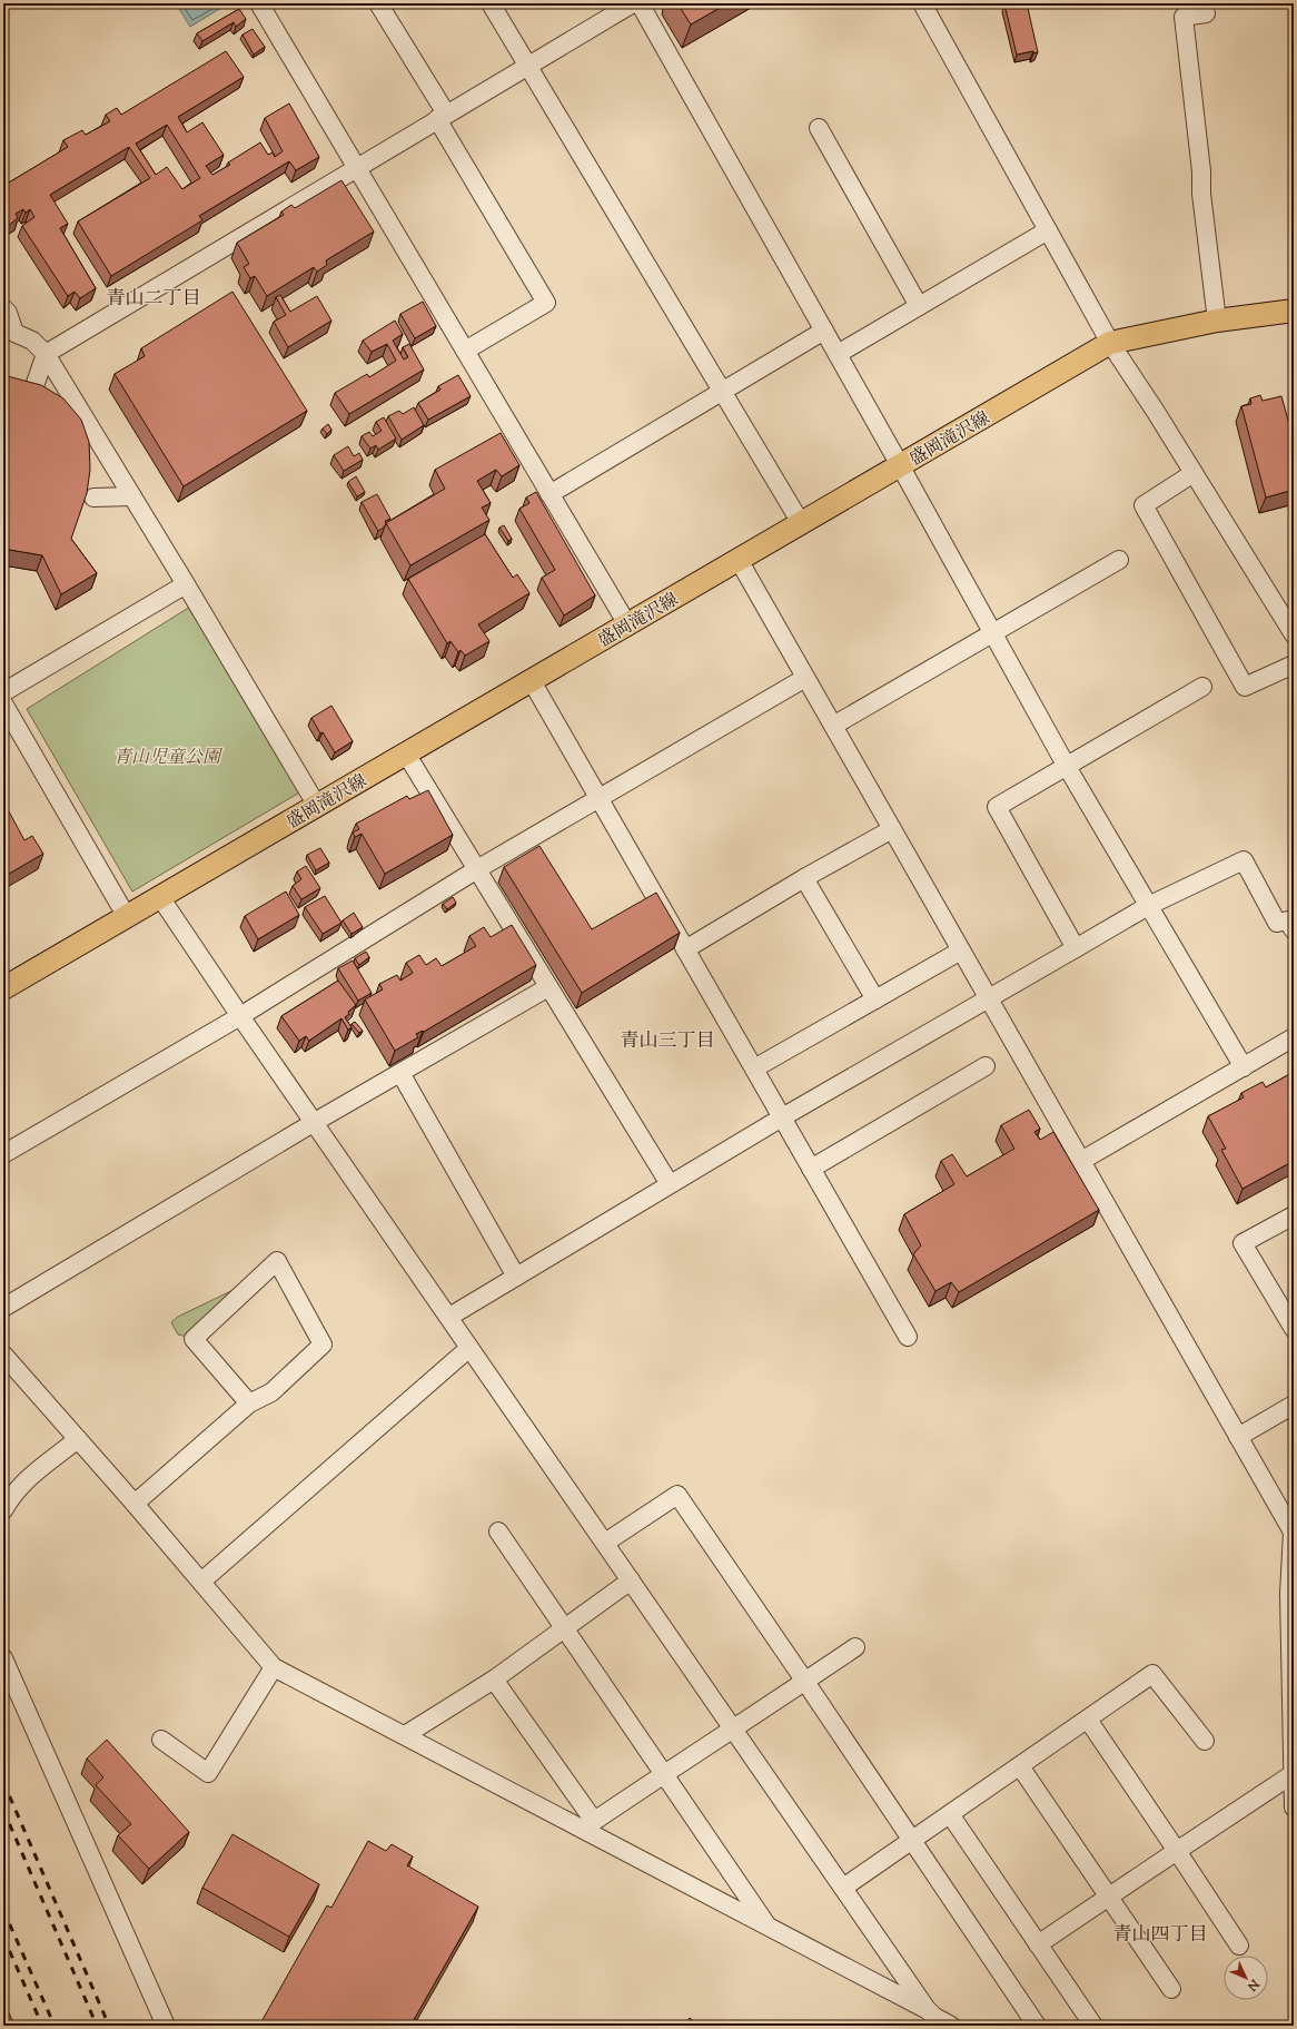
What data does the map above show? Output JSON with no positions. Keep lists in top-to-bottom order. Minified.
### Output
{"streets":{"main road":["盛岡滝沢線"]},"districts":["青山二丁目","青山三丁目","青山四丁目"],"parks":["青山児童公園"],"north":"bottom right"}
